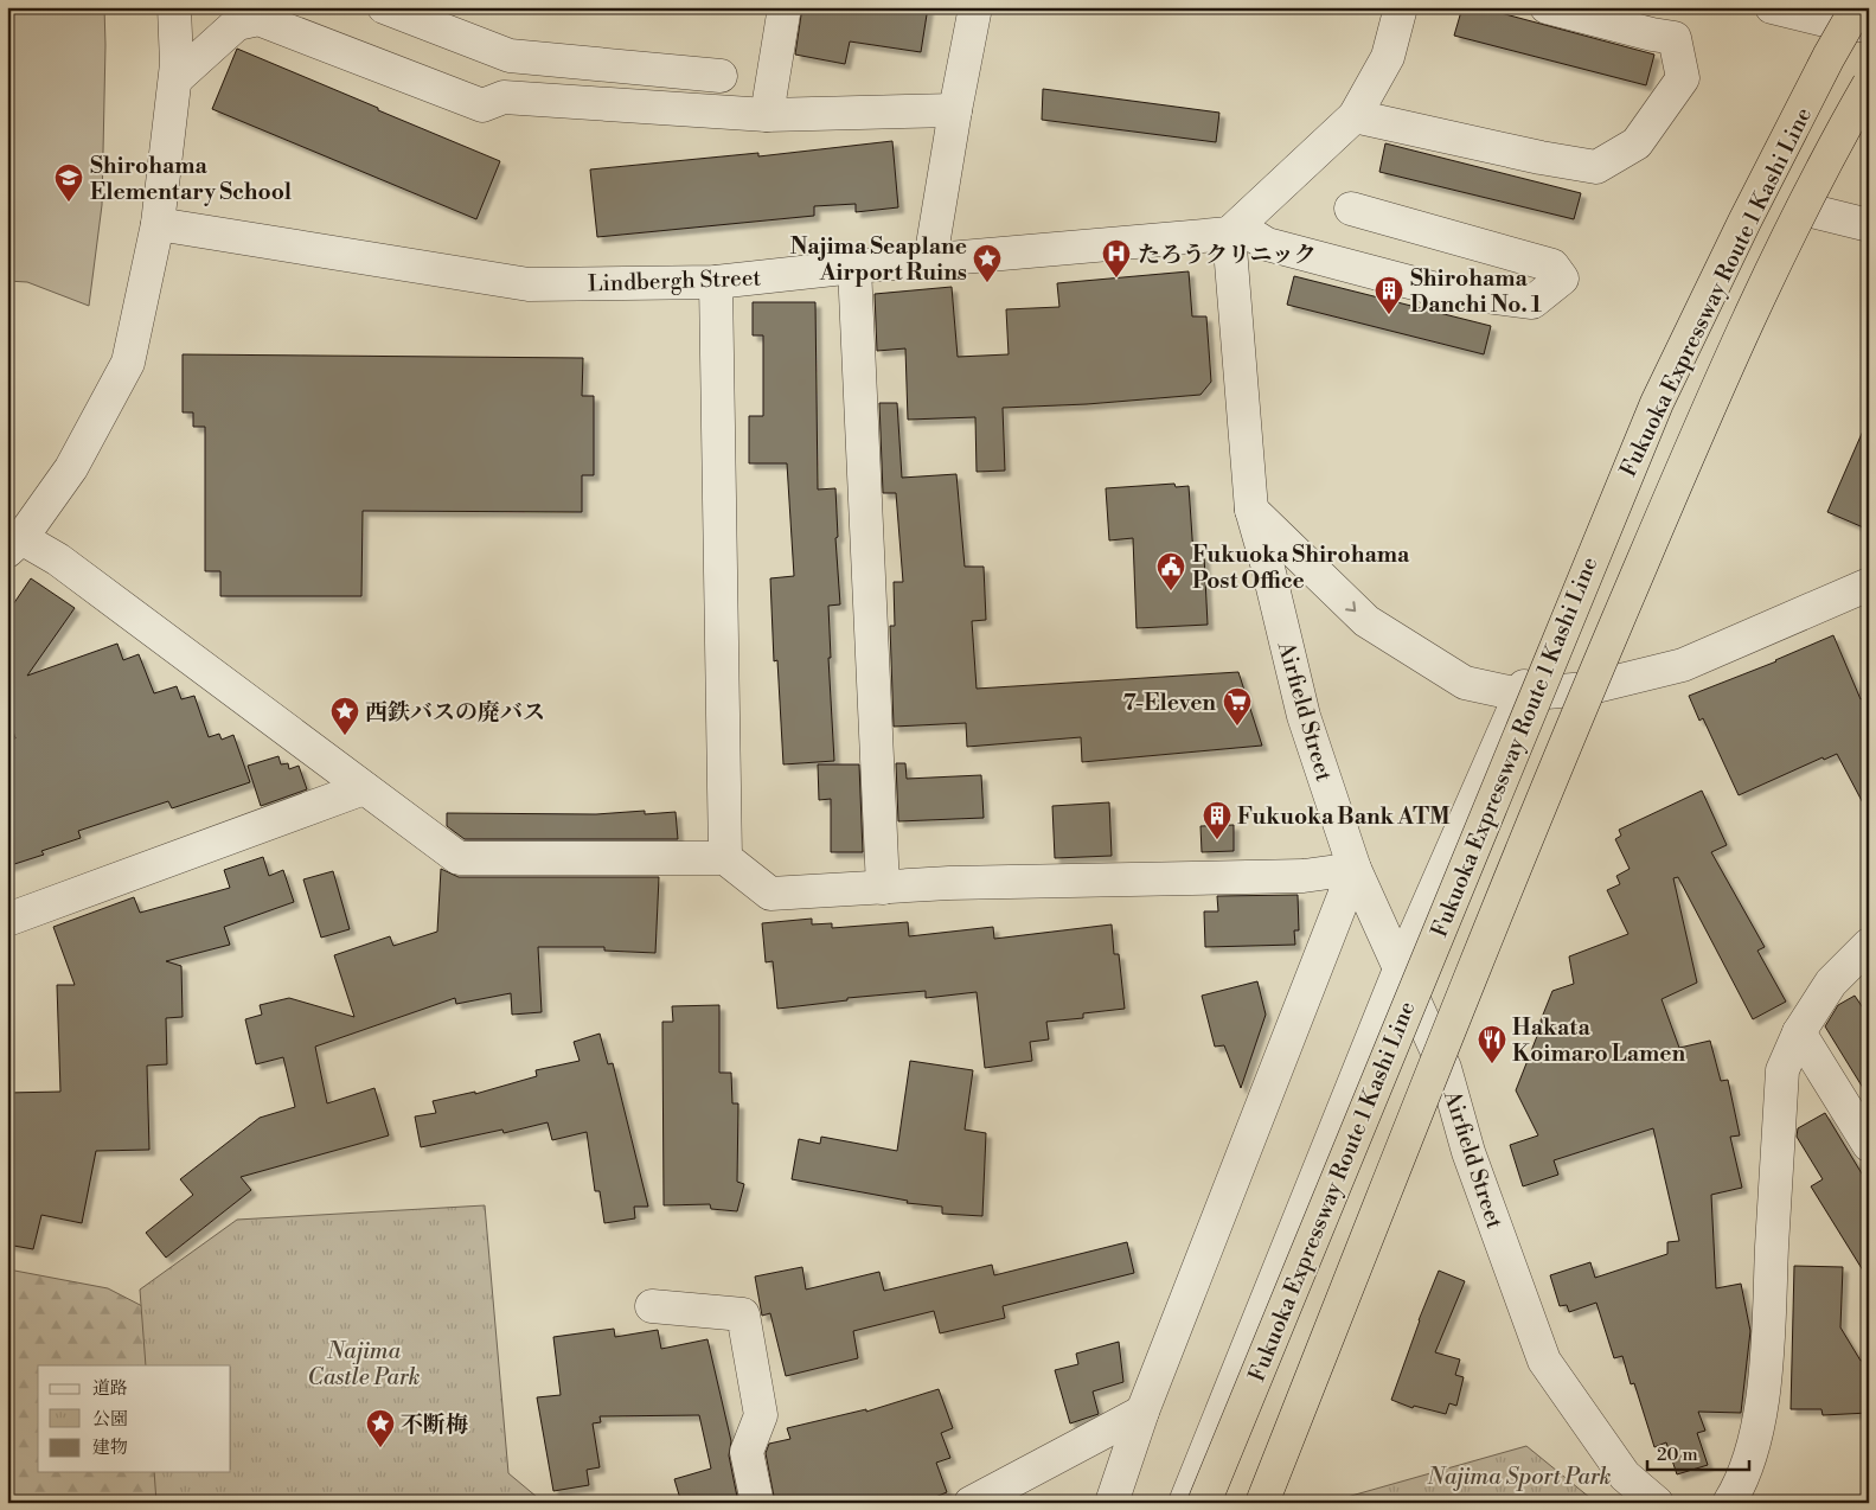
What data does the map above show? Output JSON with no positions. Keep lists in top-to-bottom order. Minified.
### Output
{"streets":{"highway":["Fukuoka Expressway Route 1 Kashi Line"],"street":["Lindbergh Street","Airfield Street"]},"crossings":[["Lindbergh Street","Airfield Street"]],"parks":["Najima Castle Park","Najima Sport Park"],"places":{"school or university":["Shirohama Elementary School"],"hospital":["たろうクリニック"],"place":["Najima Seaplane Airport Ruins","西鉄バスの廃バス","不断梅"],"building":["Shirohama Danchi No. 1","Fukuoka Bank ATM"],"public building":["Fukuoka Shirohama Post Office"],"supermarket":["7-Eleven"],"restaurant":["Hakata Koimaro Lamen"]},"legend":["道路","公園","建物"],"scale_bar":"20 m"}
